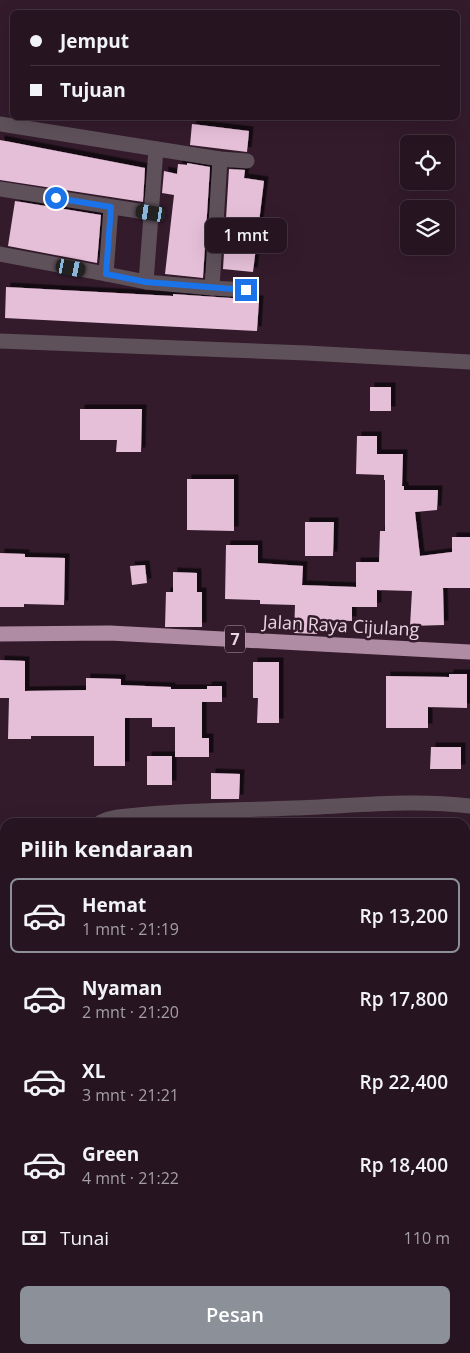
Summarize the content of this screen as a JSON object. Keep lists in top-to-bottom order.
{
  "streets": {
    "highway": ["Jalan Raya Cijulang", "7"]
  },
  "page": {
    "banner": ["Jemput", "Tujuan"],
    "bubble": "1 mnt",
    "heading": "Pilih kendaraan",
    "list": [
      {
        "name": "Hemat",
        "note": "1 mnt · 21:19",
        "value": "Rp 13,200"
      },
      {
        "name": "Nyaman",
        "note": "2 mnt · 21:20",
        "value": "Rp 17,800"
      },
      {
        "name": "XL",
        "note": "3 mnt · 21:21",
        "value": "Rp 22,400"
      },
      {
        "name": "Green",
        "note": "4 mnt · 21:22",
        "value": "Rp 18,400"
      }
    ],
    "pay": ["Tunai", "110 m"],
    "buttons": "Pesan"
  }
}
